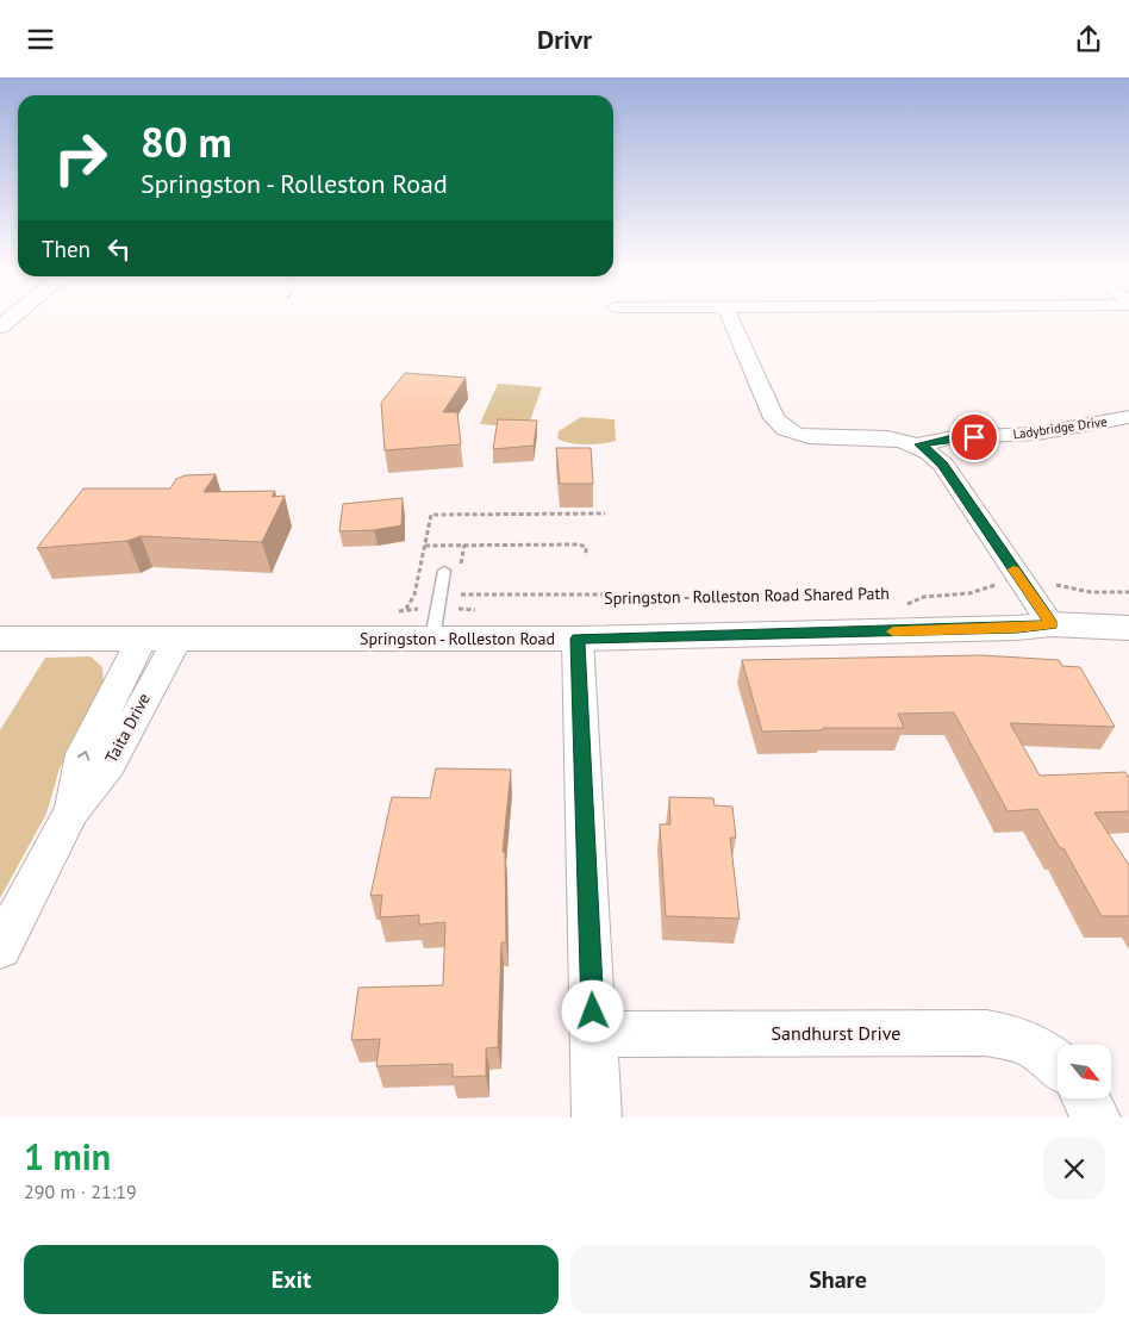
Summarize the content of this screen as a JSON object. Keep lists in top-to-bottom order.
{
  "streets": {
    "main road": ["Springston - Rolleston Road"],
    "street": ["Ladybridge Drive", "Taita Drive", "Sandhurst Drive"],
    "path": ["Springston - Rolleston Road Shared Path"]
  },
  "crossings": [
    ["Springston - Rolleston Road", "Taita Drive"]
  ],
  "north": "bottom right",
  "page": {
    "header": "Drivr",
    "turn": ["80 m", "Springston - Rolleston Road"],
    "then": "Then",
    "heading": ["1 min", "290 m · 21:19"],
    "buttons": ["Exit", "Share"]
  }
}
